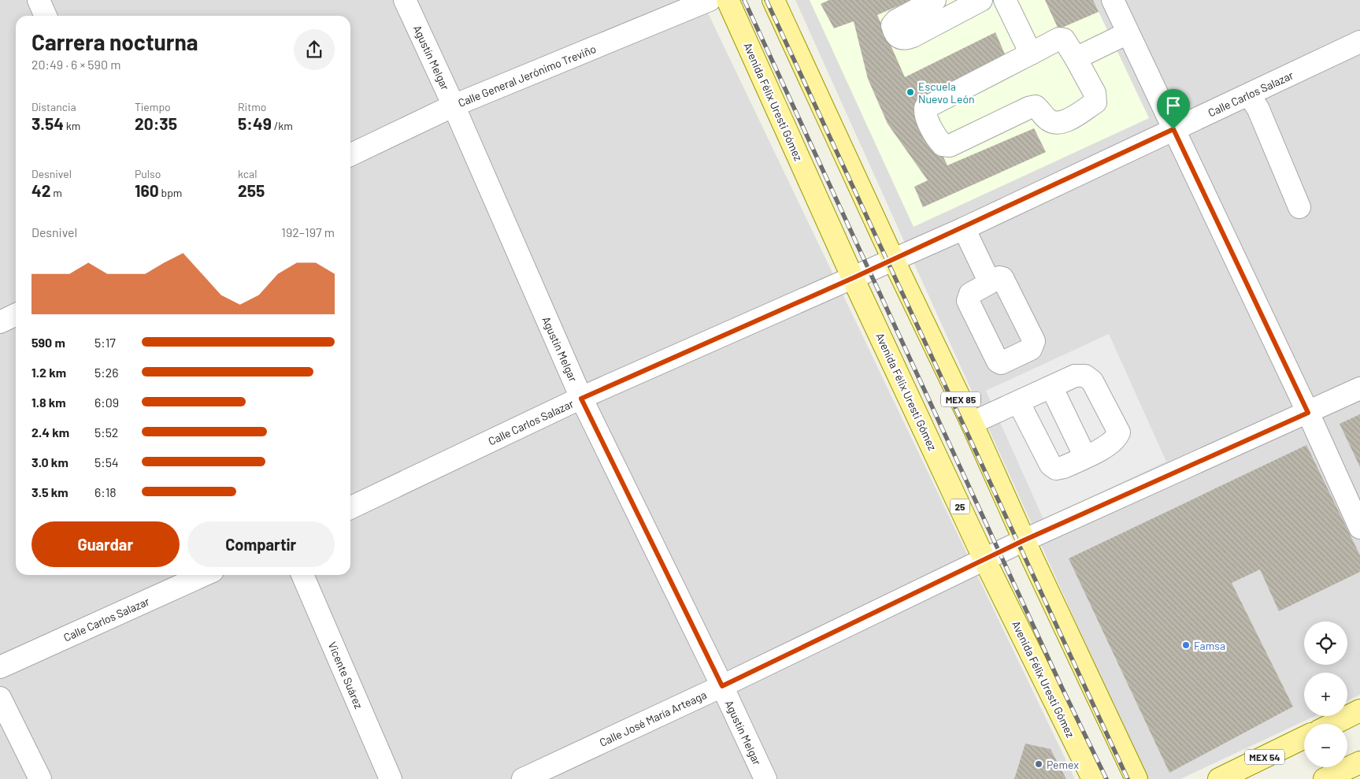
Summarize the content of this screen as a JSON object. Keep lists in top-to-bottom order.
{
  "streets": {
    "main road": [
      "Avenida Félix Uresti Gómez",
      "MEX 85",
      "25",
      "MEX 54"
    ],
    "street": [
      "Agustín Melgar",
      "Calle General Jerónimo Treviño",
      "Calle Carlos Salazar",
      "Vicente Suárez",
      "Calle José María Arteaga"
    ]
  },
  "crossings": [
    ["Agustín Melgar", "Calle General Jerónimo Treviño"],
    ["Agustín Melgar", "Calle Carlos Salazar"],
    ["Agustín Melgar", "Calle José María Arteaga"],
    ["Calle Carlos Salazar", "Avenida Félix Uresti Gómez"],
    ["Calle Carlos Salazar", "MEX 85"],
    ["Avenida Félix Uresti Gómez", "Calle José María Arteaga"],
    ["MEX 85", "Calle José María Arteaga"]
  ],
  "places": ["Escuela Nuevo León", "Famsa", "Pemex"],
  "page": {
    "heading": ["Carrera nocturna", "20:49 · 6 × 590 m"],
    "stats": [
      ["Distancia", "3.54 km"],
      ["Tiempo", "20:35"],
      ["Ritmo", "5:49 /km"],
      ["Desnivel", "42 m"],
      ["Pulso", "160 bpm"],
      ["kcal", "255"]
    ],
    "chart": ["Desnivel", "192–197 m"],
    "list": [
      {
        "name": "590 m",
        "note": "5:17"
      },
      {
        "name": "1.2 km",
        "note": "5:26"
      },
      {
        "name": "1.8 km",
        "note": "6:09"
      },
      {
        "name": "2.4 km",
        "note": "5:52"
      },
      {
        "name": "3.0 km",
        "note": "5:54"
      },
      {
        "name": "3.5 km",
        "note": "6:18"
      }
    ],
    "buttons": ["Guardar", "Compartir"],
    "map_buttons": ["+", "−"]
  }
}
